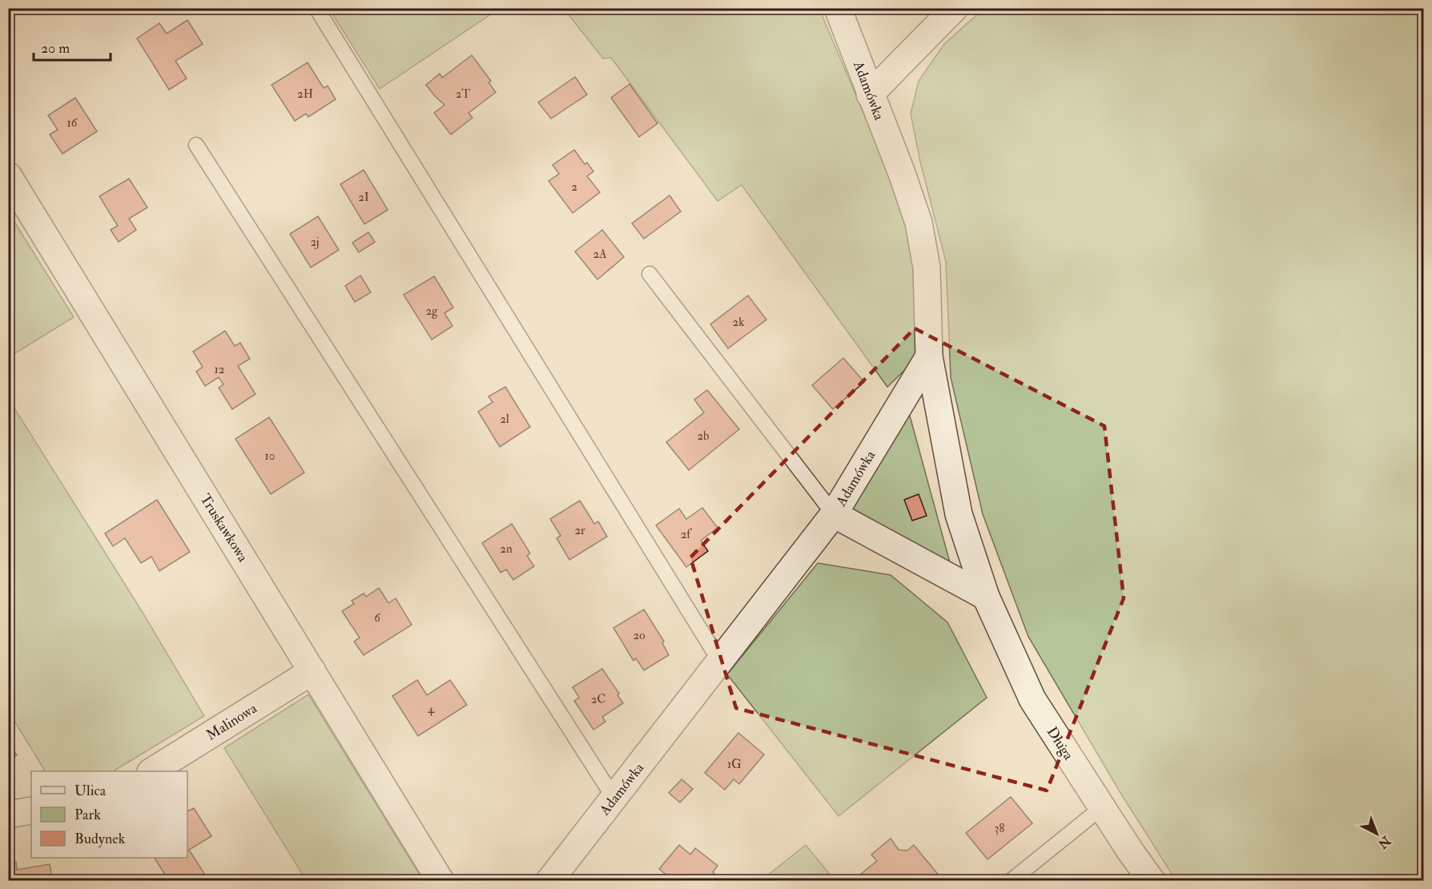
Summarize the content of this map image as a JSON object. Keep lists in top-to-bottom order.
{
  "streets": {
    "street": [
      "Adamówka",
      "Truskawkowa",
      "Malinowa",
      "Długa"
    ]
  },
  "crossings": [
    ["Adamówka", "Długa"],
    ["Truskawkowa", "Malinowa"]
  ],
  "house_numbers": [
    "2H",
    "2T",
    "16",
    "2",
    "2I",
    "2j",
    "2A",
    "2g",
    "2k",
    "12",
    "2l",
    "2b",
    "10",
    "2r",
    "2f",
    "2n",
    "6",
    "2o",
    "2C",
    "4",
    "1G",
    "38"
  ],
  "legend": ["Ulica", "Park", "Budynek"],
  "scale_bar": "20 m",
  "north": "bottom right"
}
